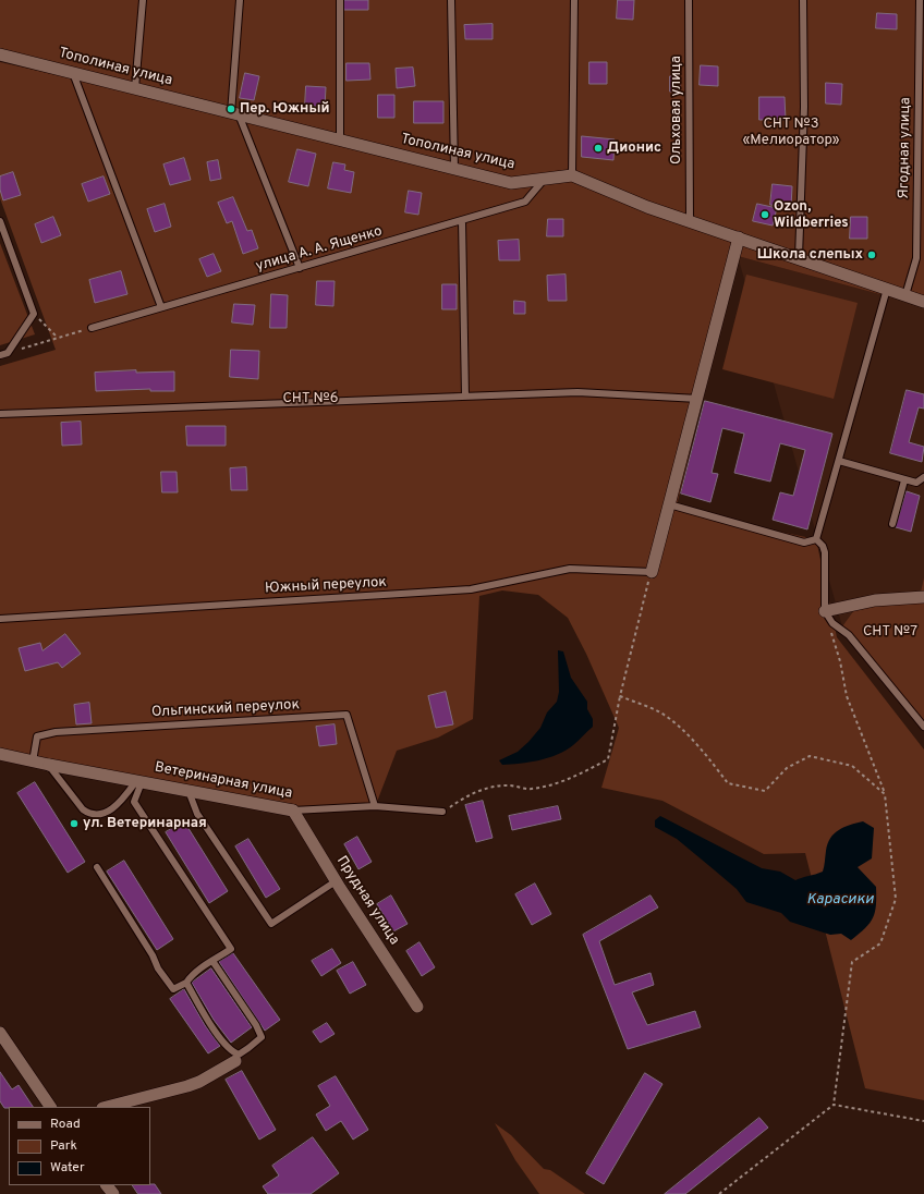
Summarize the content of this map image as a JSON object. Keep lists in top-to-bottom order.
{
  "streets": {
    "street": ["Тополиная улица", "Ветеринарная улица", "Прудная улица"],
    "lane": [
      "Ольховая улица",
      "Ягодная улица",
      "улица А. А. Ященко",
      "Южный переулок",
      "Ольгинский переулок"
    ]
  },
  "crossings": [
    ["Тополиная улица", "улица А. А. Ященко"],
    ["Ольгинский переулок", "Ветеринарная улица"],
    ["Ветеринарная улица", "Прудная улица"]
  ],
  "water": ["Карасики"],
  "parks": ["СНТ №3 «Мелиоратор»", "СНТ №6", "СНТ №7"],
  "places": [
    "Пер. Южный",
    "Дионис",
    "Ozon, Wildberries",
    "Школа слепых",
    "ул. Ветеринарная"
  ],
  "legend": ["Road", "Park", "Water"]
}
